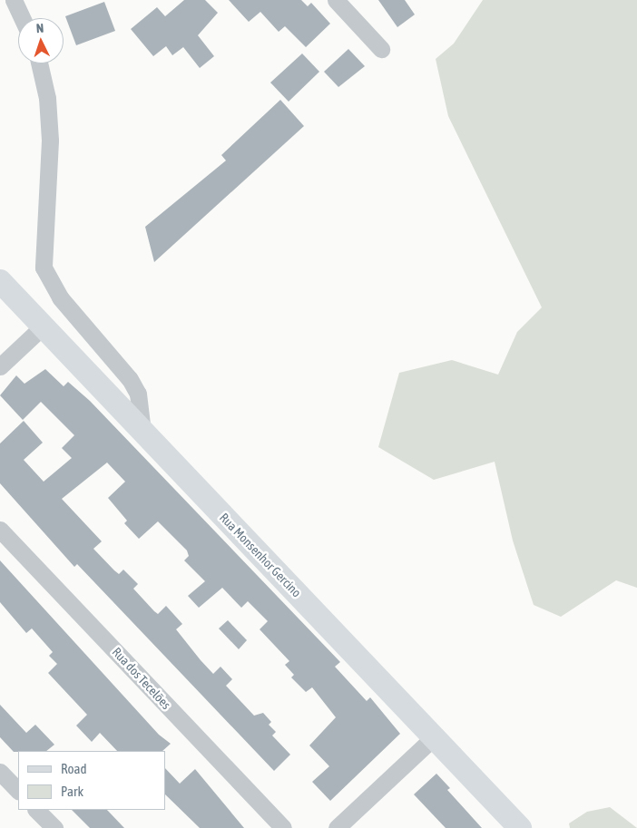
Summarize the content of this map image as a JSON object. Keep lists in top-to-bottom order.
{
  "streets": {
    "main road": ["Rua Monsenhor Gercino"],
    "street": ["Rua dos Tecelões"]
  },
  "legend": ["Road", "Park"],
  "north": "top"
}
